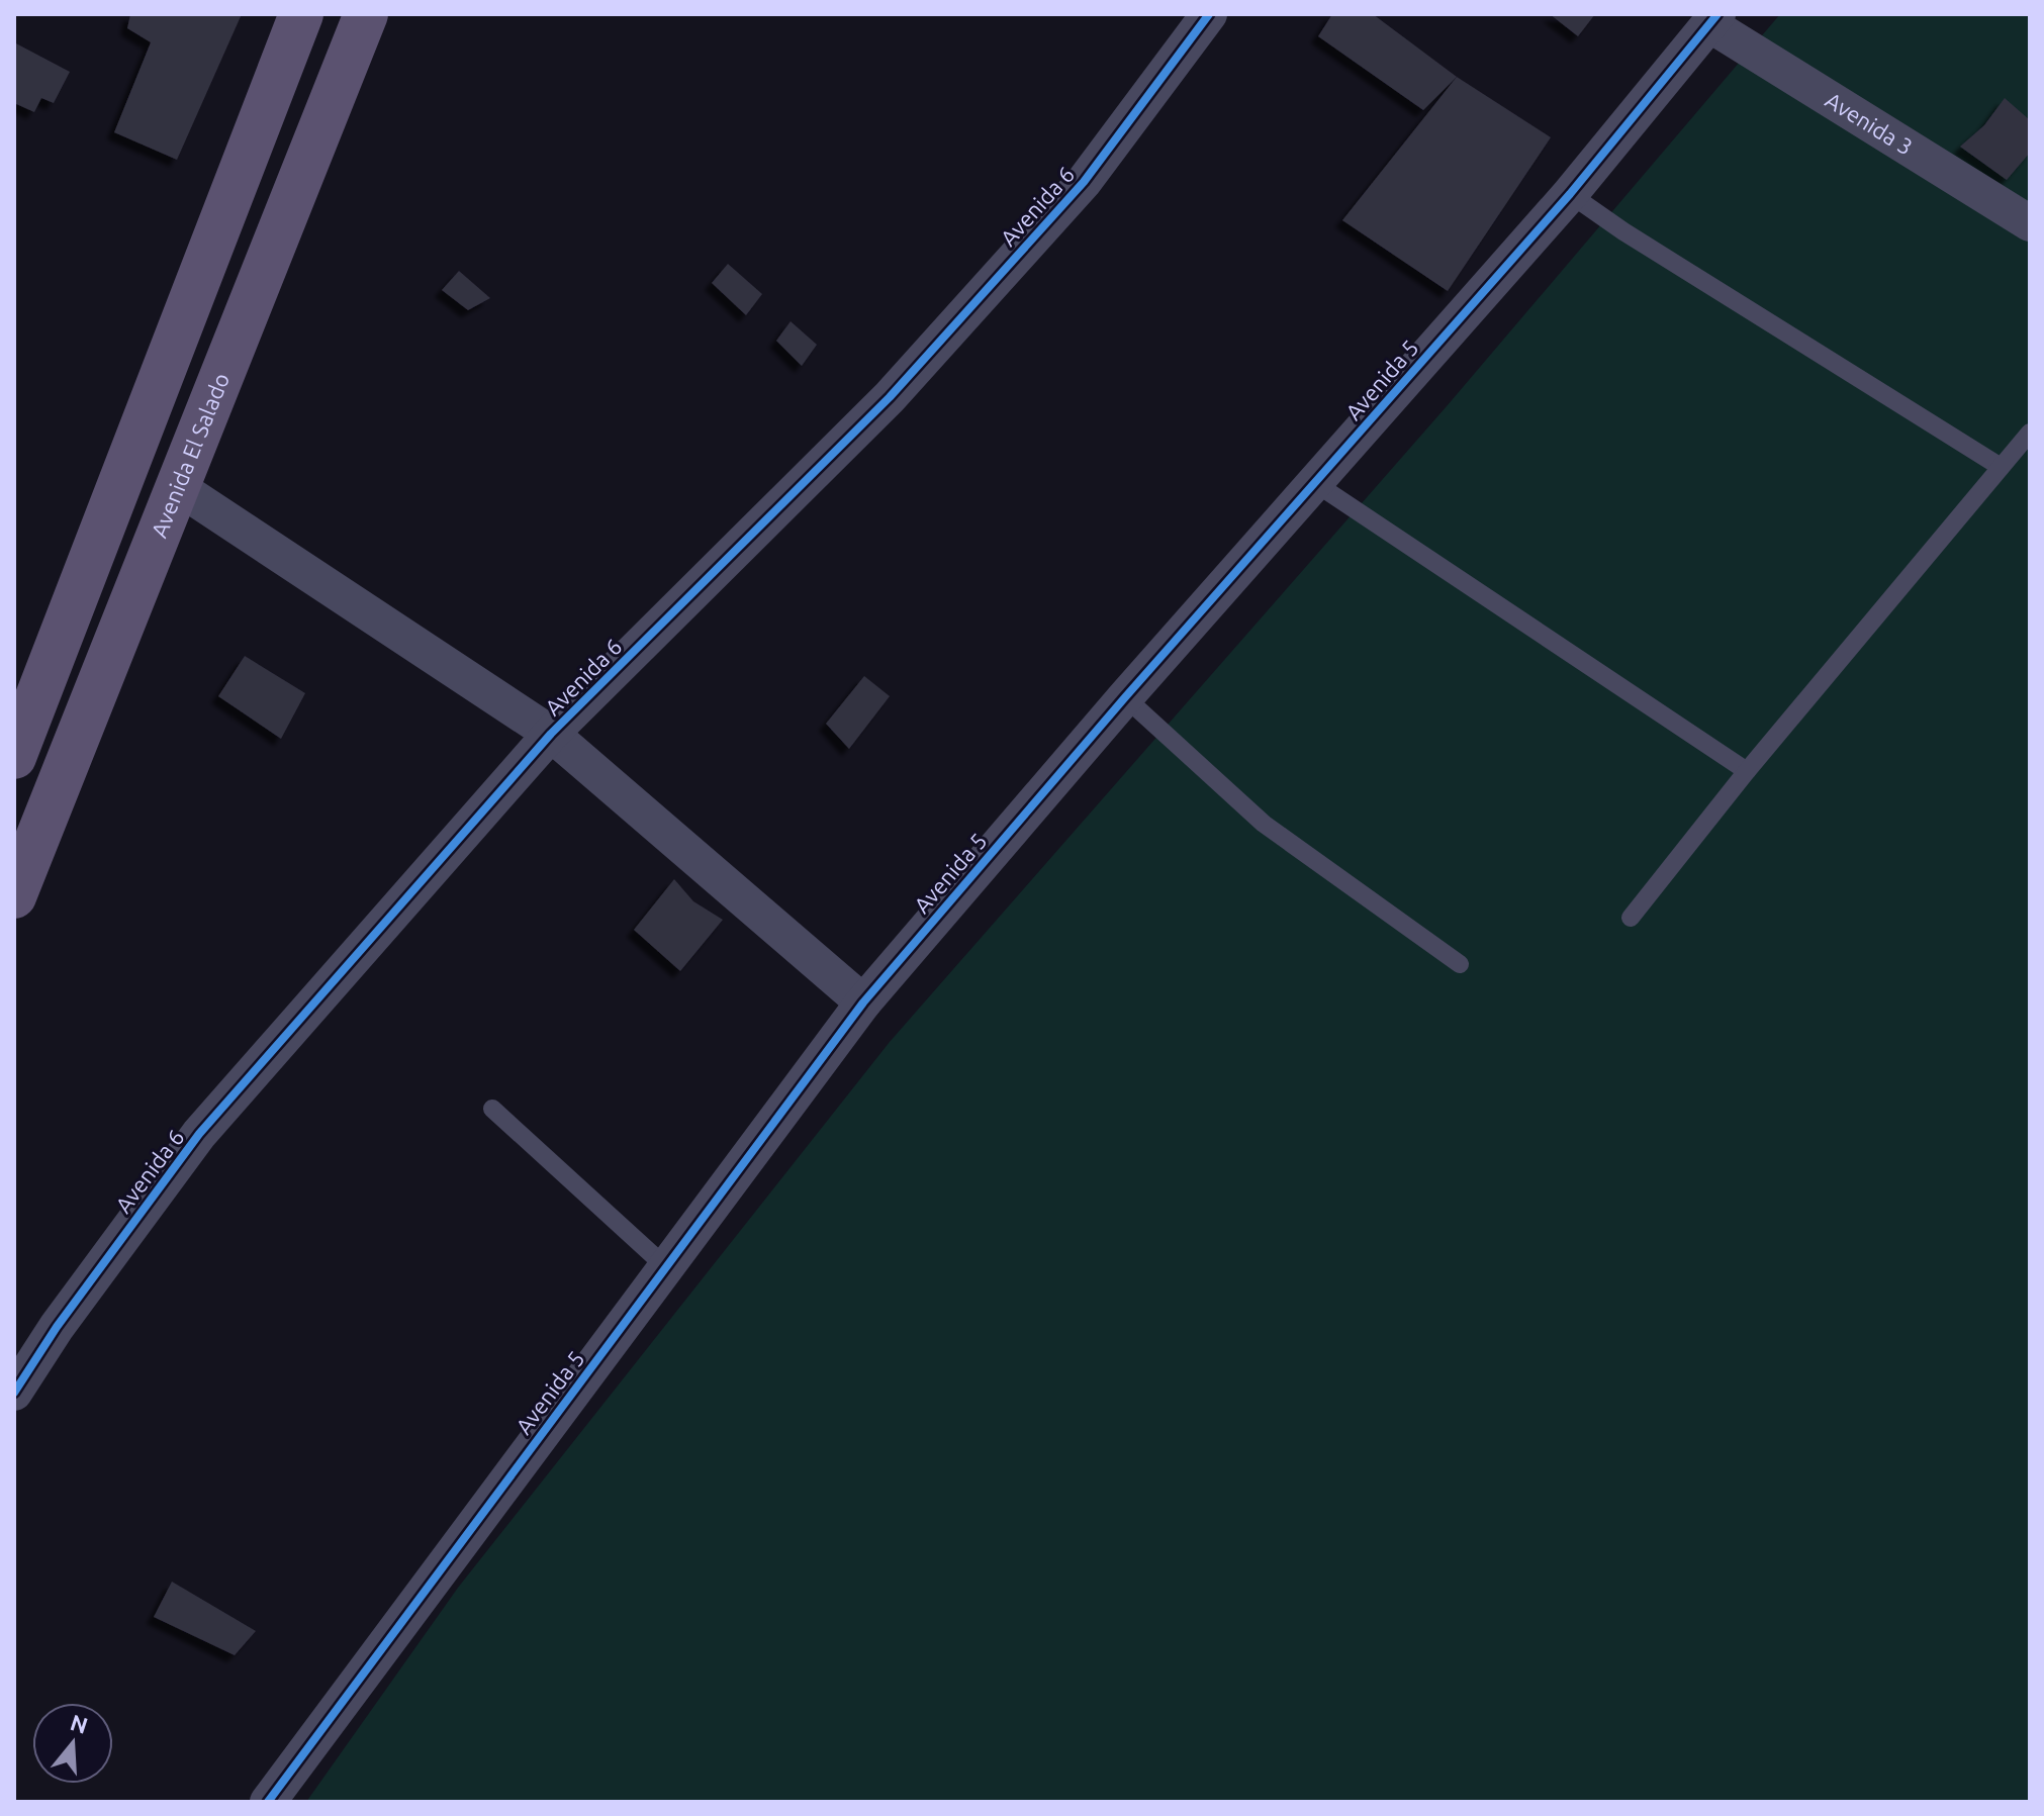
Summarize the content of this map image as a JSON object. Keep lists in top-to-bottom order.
{
  "streets": {
    "main road": ["Avenida El Salado"],
    "street": ["Avenida 3", "Avenida 6", "Avenida 5"]
  },
  "crossings": [
    ["Avenida 3", "Avenida 5"]
  ],
  "north": "top"
}
